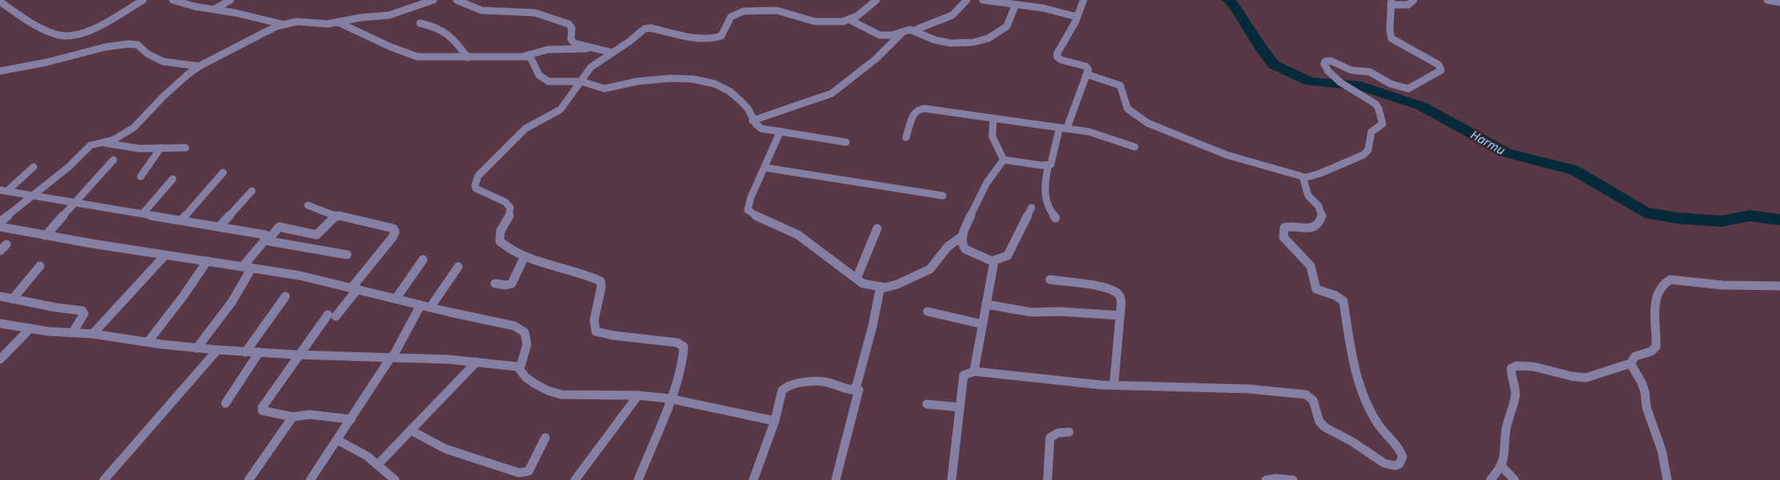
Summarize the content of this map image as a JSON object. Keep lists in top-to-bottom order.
{
  "water": ["Harmu"]
}
